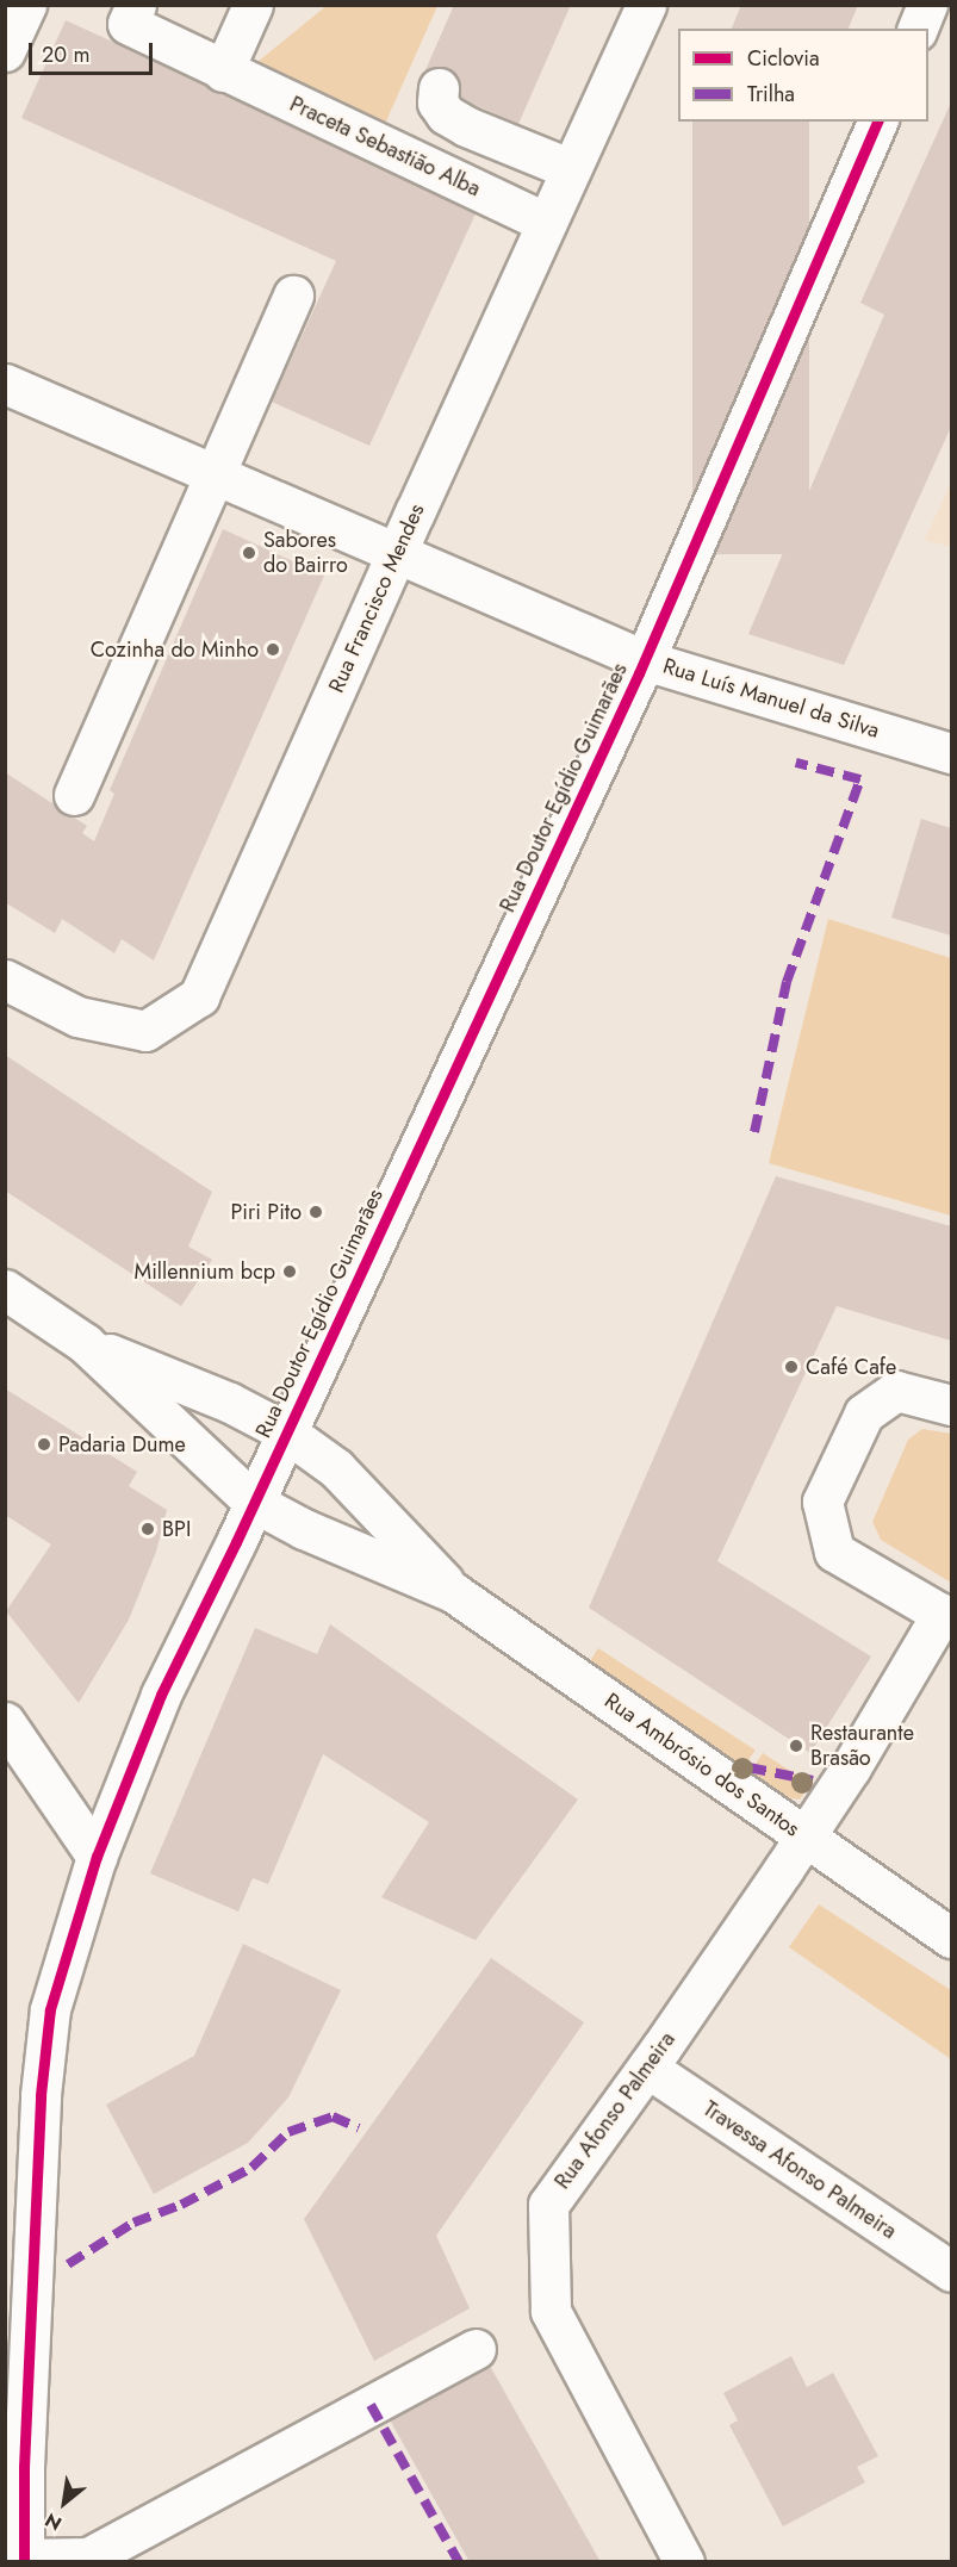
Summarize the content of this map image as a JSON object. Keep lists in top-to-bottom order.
{
  "streets": {
    "street": [
      "Praceta Sebastião Alba",
      "Rua Francisco Mendes",
      "Rua Luís Manuel da Silva",
      "Rua Doutor Egídio Guimarães",
      "Rua Ambrósio dos Santos",
      "Rua Afonso Palmeira",
      "Travessa Afonso Palmeira"
    ]
  },
  "crossings": [
    ["Praceta Sebastião Alba", "Rua Francisco Mendes"],
    ["Rua Francisco Mendes", "Rua Luís Manuel da Silva"],
    ["Rua Luís Manuel da Silva", "Rua Doutor Egídio Guimarães"],
    ["Rua Ambrósio dos Santos", "Rua Afonso Palmeira"],
    ["Rua Afonso Palmeira", "Travessa Afonso Palmeira"]
  ],
  "places": [
    "Sabores do Bairro",
    "Cozinha do Minho",
    "Piri Pito",
    "Millennium bcp",
    "Café Cafe",
    "Padaria Dume",
    "BPI",
    "Restaurante Brasão"
  ],
  "legend": ["Ciclovia", "Trilha"],
  "scale_bar": "20 m",
  "north": "bottom left"
}
